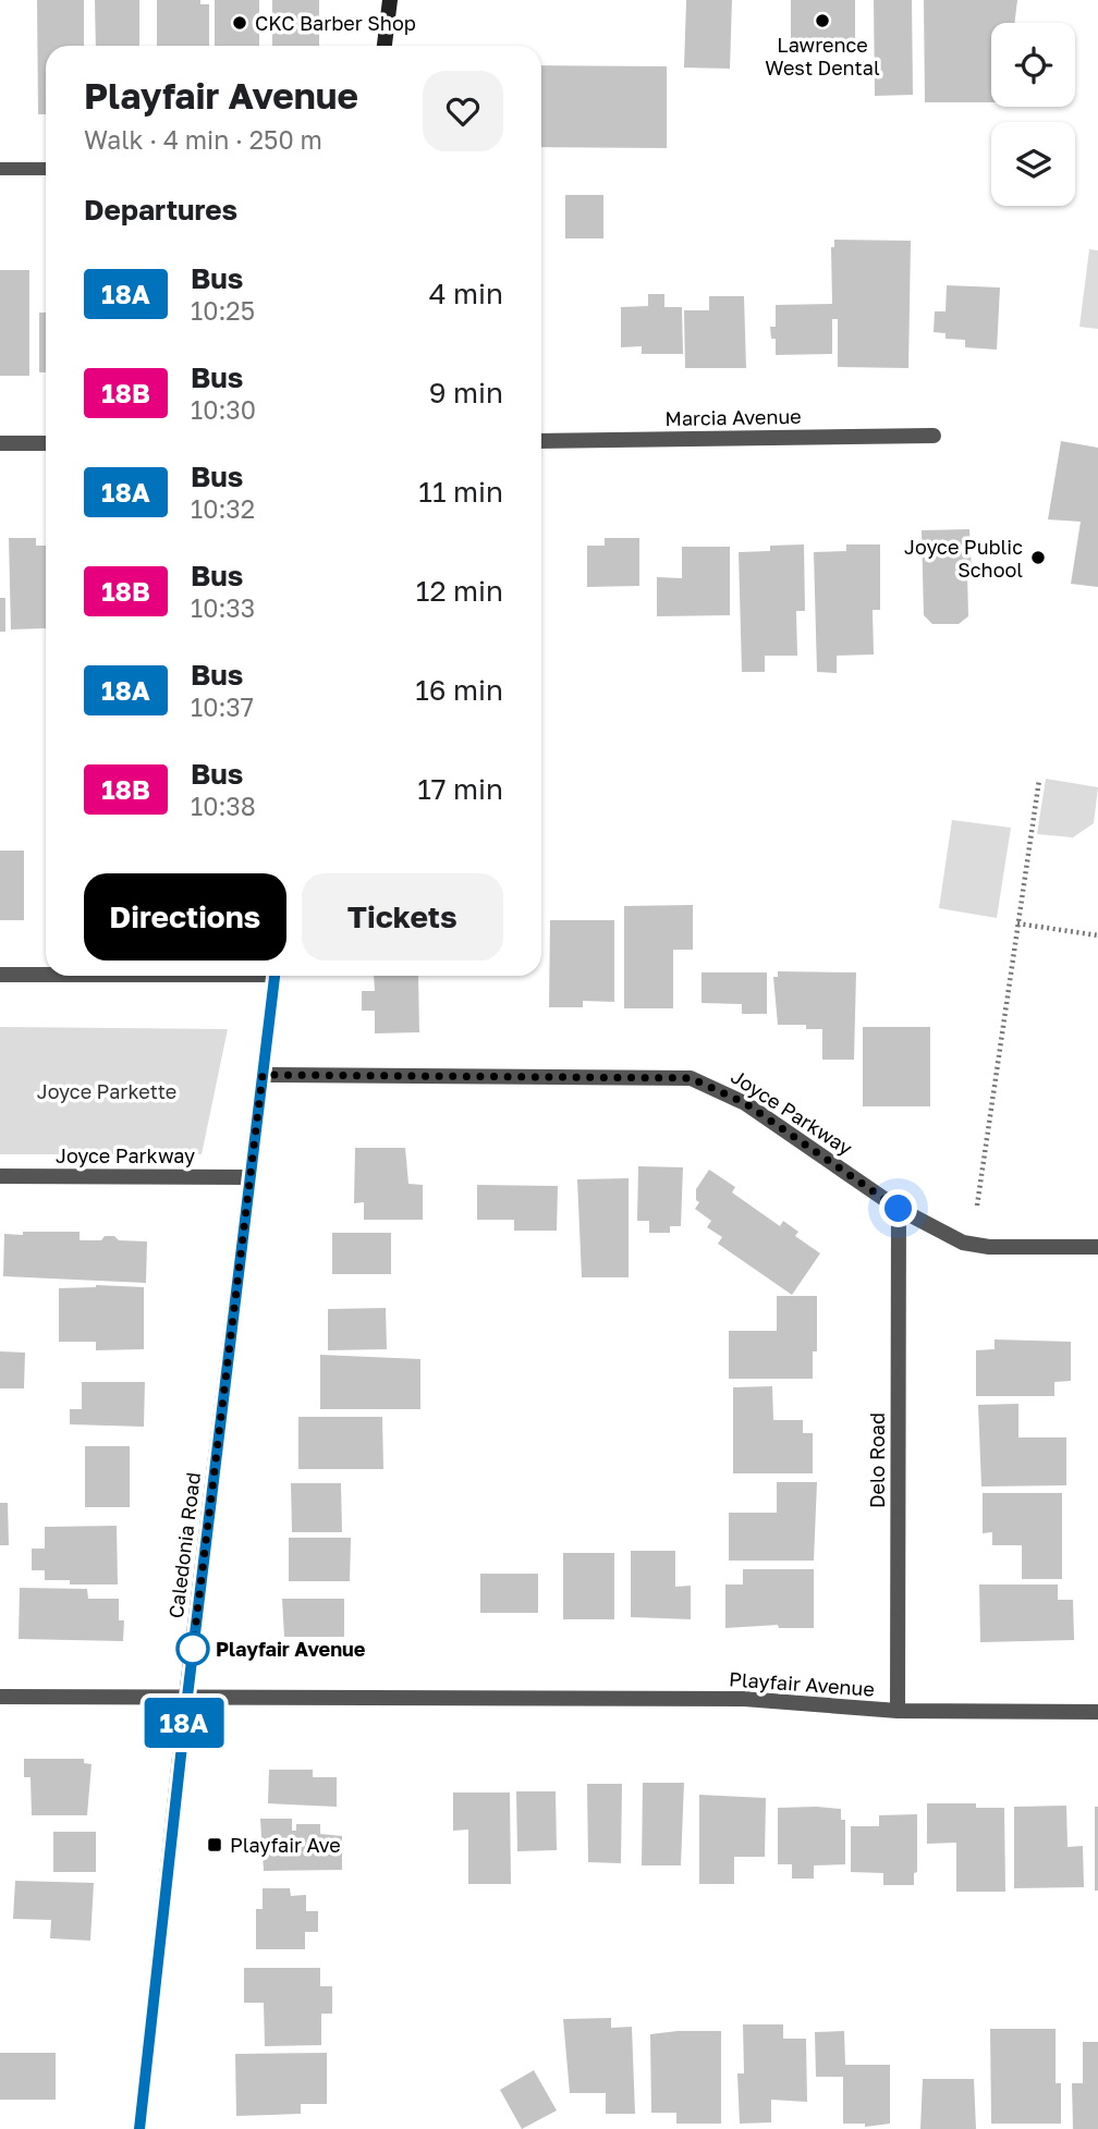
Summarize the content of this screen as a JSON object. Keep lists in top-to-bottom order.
{
  "streets": {
    "street": [
      "Marcia Avenue",
      "Joyce Parkway",
      "Delo Road",
      "Caledonia Road",
      "Playfair Avenue"
    ]
  },
  "crossings": [
    ["Joyce Parkway", "Delo Road"],
    ["Joyce Parkway", "Caledonia Road"],
    ["Delo Road", "Playfair Avenue"],
    ["Caledonia Road", "Playfair Avenue"]
  ],
  "parks": ["Joyce Parkette"],
  "places": {
    "other": [
      "Lawrence West Dental",
      "CKC Barber Shop",
      "Joyce Public School",
      "Playfair Avenue"
    ],
    "transit": ["Playfair Ave"]
  },
  "lines": ["bus line 18A"],
  "page": {
    "on_map": "18A",
    "heading": [
      ["Playfair Avenue", "Walk · 4 min · 250 m"],
      "Departures"
    ],
    "list": [
      {
        "mark": "18A",
        "name": "Bus",
        "note": "10:25",
        "value": "4 min"
      },
      {
        "mark": "18B",
        "name": "Bus",
        "note": "10:30",
        "value": "9 min"
      },
      {
        "mark": "18A",
        "name": "Bus",
        "note": "10:32",
        "value": "11 min"
      },
      {
        "mark": "18B",
        "name": "Bus",
        "note": "10:33",
        "value": "12 min"
      },
      {
        "mark": "18A",
        "name": "Bus",
        "note": "10:37",
        "value": "16 min"
      },
      {
        "mark": "18B",
        "name": "Bus",
        "note": "10:38",
        "value": "17 min"
      }
    ],
    "buttons": ["Directions", "Tickets"]
  }
}
